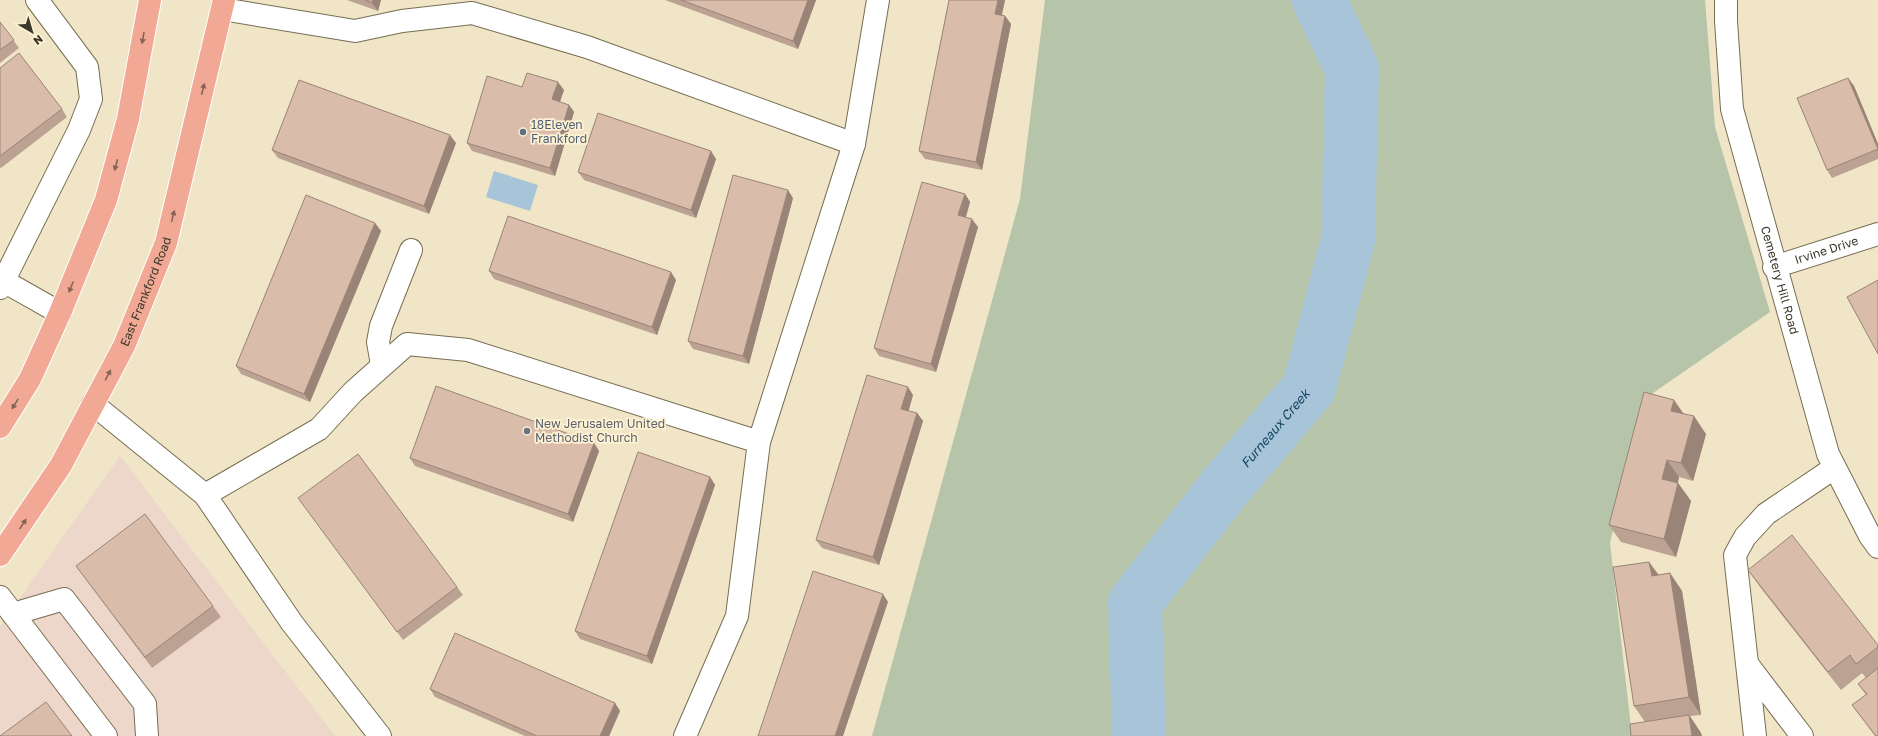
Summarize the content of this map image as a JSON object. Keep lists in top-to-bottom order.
{
  "streets": {
    "main road": ["East Frankford Road"],
    "street": ["Irvine Drive", "Cemetery Hill Road"]
  },
  "crossings": [
    ["Irvine Drive", "Cemetery Hill Road"]
  ],
  "water": ["Furneaux Creek"],
  "places": ["18Eleven Frankford", "New Jerusalem United Methodist Church"],
  "north": "bottom right"
}
